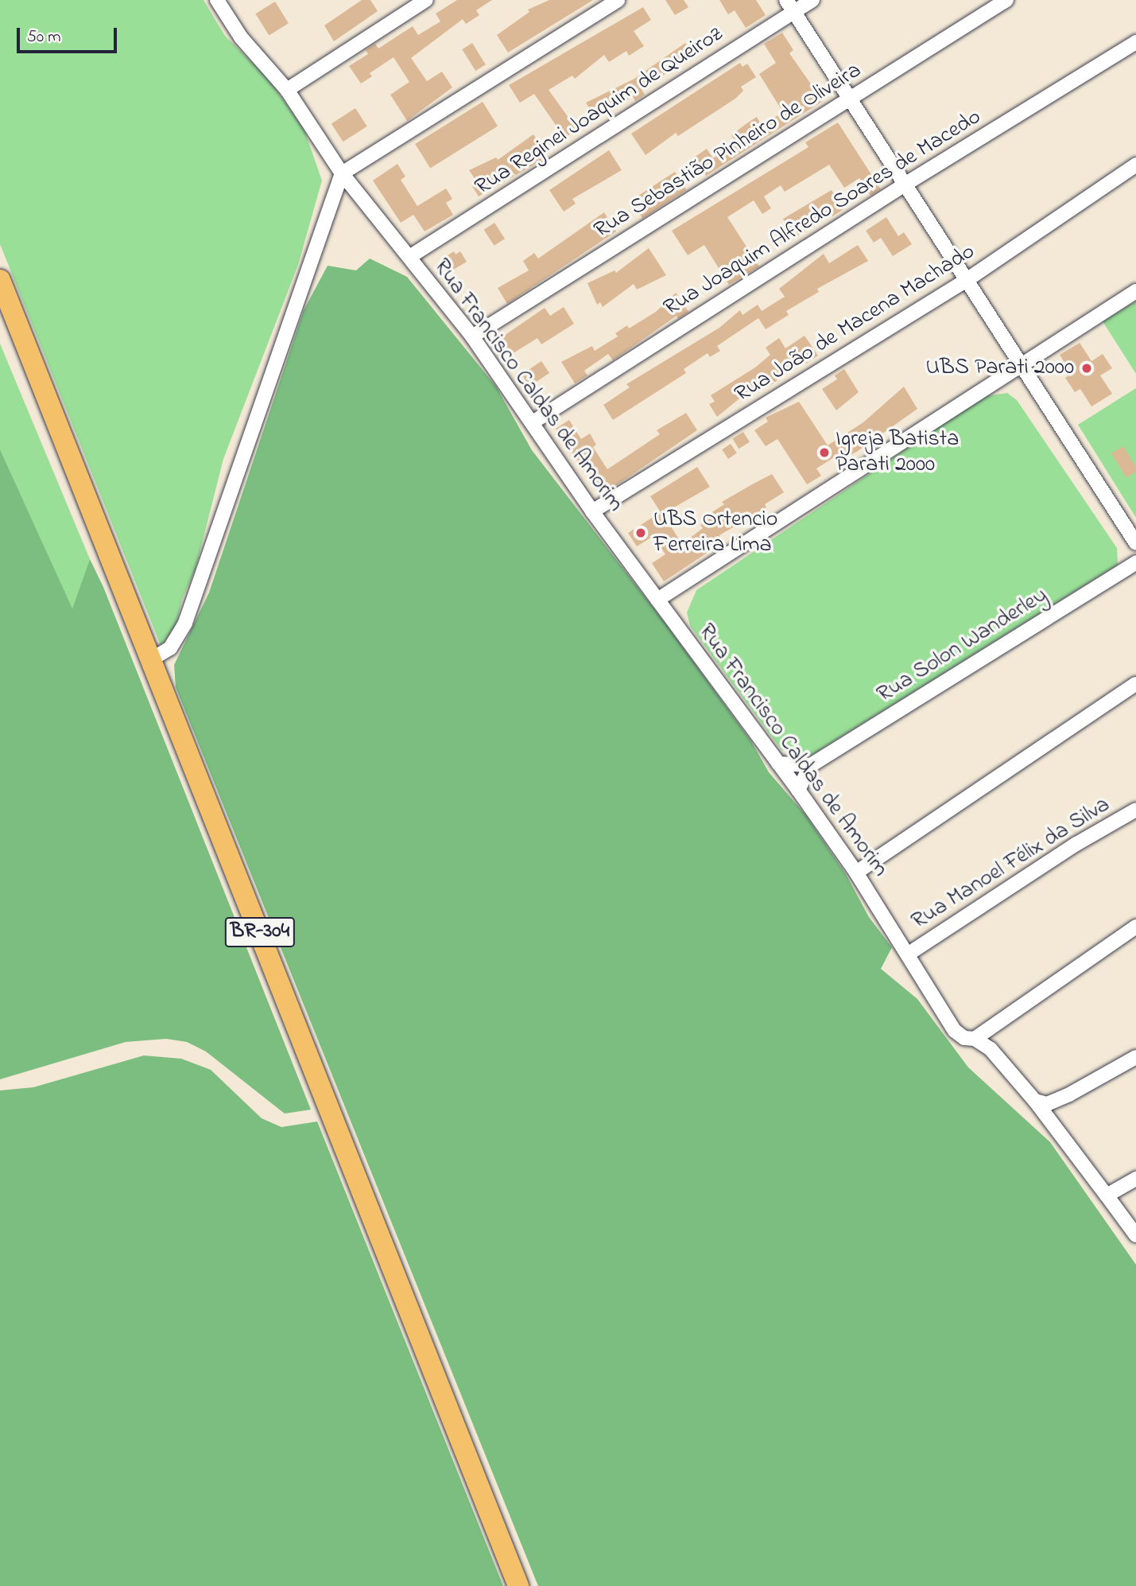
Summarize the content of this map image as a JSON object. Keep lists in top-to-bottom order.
{
  "streets": {
    "highway": ["BR-304"],
    "street": [
      "Rua Reginei Joaquim de Queiroz",
      "Rua Sebastião Pinheiro de Oliveira",
      "Rua Joaquim Alfredo Soares de Macedo",
      "Rua João de Macena Machado",
      "Rua Francisco Caldas de Amorim",
      "Rua Solon Wanderley",
      "Rua Manoel Félix da Silva"
    ]
  },
  "crossings": [
    ["Rua Reginei Joaquim de Queiroz", "Rua Francisco Caldas de Amorim"],
    ["Rua Sebastião Pinheiro de Oliveira", "Rua Francisco Caldas de Amorim"],
    ["Rua Joaquim Alfredo Soares de Macedo", "Rua Francisco Caldas de Amorim"],
    ["Rua João de Macena Machado", "Rua Francisco Caldas de Amorim"],
    ["Rua Francisco Caldas de Amorim", "Rua Manoel Félix da Silva"]
  ],
  "places": ["UBS Parati 2000", "Igreja Batista Parati 2000", "UBS Ortencio Ferreira Lima"],
  "scale_bar": "50 m"
}
